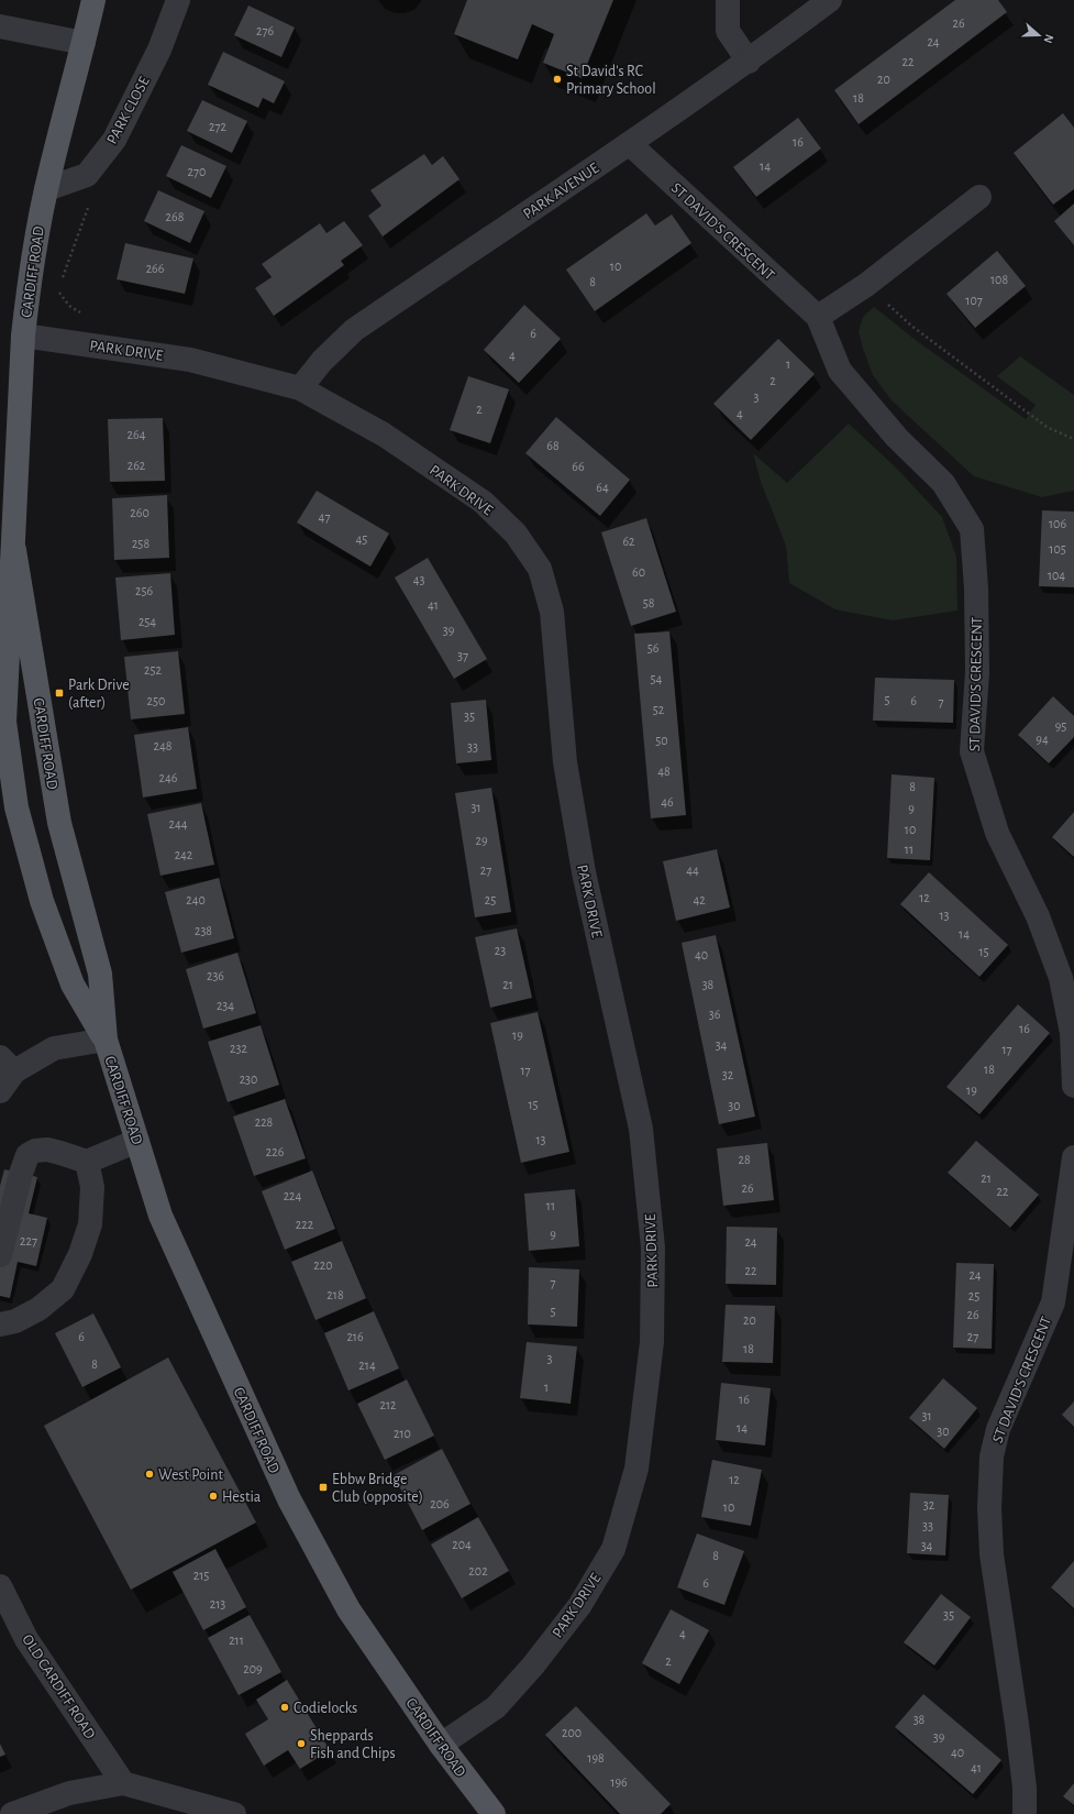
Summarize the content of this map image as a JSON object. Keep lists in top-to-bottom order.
{
  "streets": {
    "main road": ["CARDIFF ROAD"],
    "street": [
      "PARK CLOSE",
      "PARK AVENUE",
      "ST DAVID'S CRESCENT",
      "PARK DRIVE",
      "OLD CARDIFF ROAD"
    ]
  },
  "crossings": [
    ["PARK CLOSE", "CARDIFF ROAD"],
    ["PARK AVENUE", "ST DAVID'S CRESCENT"],
    ["PARK AVENUE", "PARK DRIVE"],
    ["CARDIFF ROAD", "PARK DRIVE"]
  ],
  "places": {
    "other": [
      "St David's RC Primary School",
      "West Point",
      "Hestia",
      "Codielocks",
      "Sheppards Fish and Chips"
    ],
    "transit": ["Park Drive (after)", "Ebbw Bridge Club (opposite)"]
  },
  "house_numbers": [
    "26",
    "276",
    "24",
    "22",
    "20",
    "18",
    "272",
    "16",
    "14",
    "270",
    "268",
    "10",
    "266",
    "108",
    "8",
    "107",
    "6",
    "4",
    "1",
    "2",
    "3",
    "2",
    "4",
    "264",
    "68",
    "262",
    "66",
    "64",
    "260",
    "47",
    "106",
    "45",
    "62",
    "258",
    "105",
    "60",
    "104",
    "43",
    "256",
    "58",
    "41",
    "254",
    "39",
    "56",
    "37",
    "252",
    "54",
    "5",
    "250",
    "6",
    "7",
    "52",
    "35",
    "95",
    "94",
    "50",
    "248",
    "33",
    "48",
    "246",
    "8",
    "46",
    "31",
    "9",
    "244",
    "10",
    "29",
    "11",
    "242",
    "27",
    "44",
    "12",
    "240",
    "25",
    "42",
    "13",
    "238",
    "14",
    "23",
    "15",
    "40",
    "236",
    "21",
    "38",
    "234",
    "36",
    "16",
    "19",
    "34",
    "232",
    "17",
    "18",
    "17",
    "32",
    "230",
    "19",
    "15",
    "30",
    "228",
    "13",
    "226",
    "28",
    "21",
    "26",
    "22",
    "224",
    "11",
    "222",
    "9",
    "227",
    "24",
    "220",
    "22",
    "24",
    "7",
    "218",
    "25",
    "5",
    "26",
    "20",
    "6",
    "216",
    "27",
    "18",
    "3",
    "8",
    "214",
    "1",
    "16",
    "212",
    "31",
    "14",
    "30",
    "210",
    "12",
    "206",
    "32",
    "10",
    "33",
    "204",
    "34",
    "8",
    "202",
    "215",
    "6",
    "213",
    "35",
    "4",
    "211",
    "2",
    "209",
    "38",
    "200",
    "39",
    "40",
    "198",
    "41",
    "196"
  ],
  "north": "right"
}
